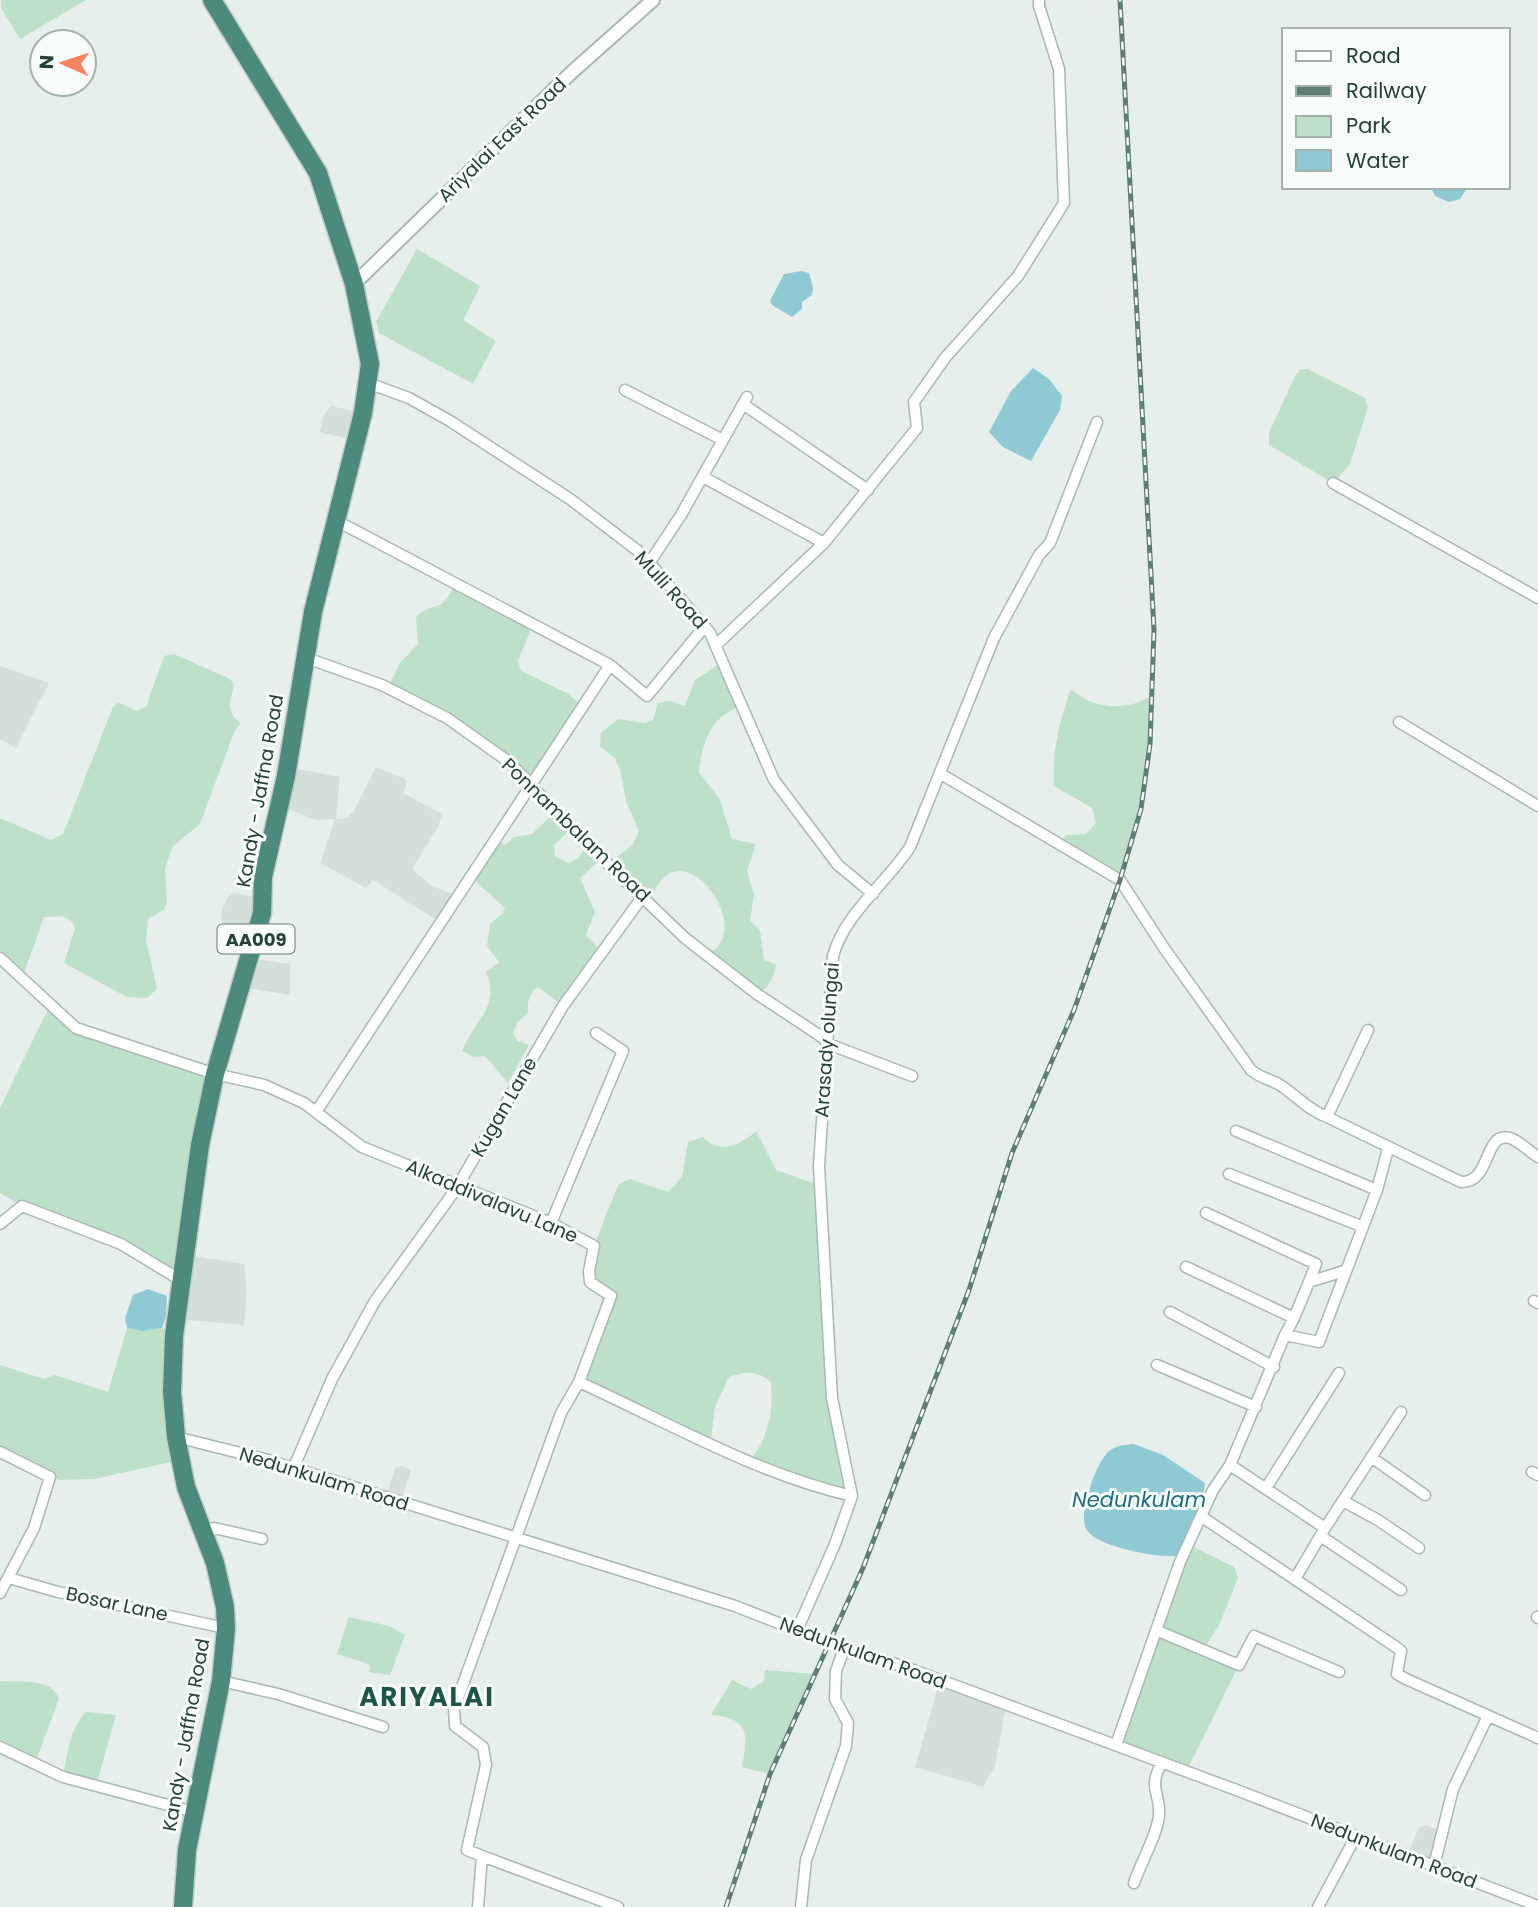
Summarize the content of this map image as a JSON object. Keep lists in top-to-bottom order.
{
  "streets": {
    "highway": ["Kandy - Jaffna Road", "AA009"],
    "street": [
      "Ariyalai East Road",
      "Mulli Road",
      "Ponnambalam Road",
      "Arasady olungai",
      "Kugan Lane",
      "Alkaddivalavu Lane",
      "Nedunkulam Road",
      "Bosar Lane"
    ]
  },
  "crossings": [
    ["Ariyalai East Road", "Kandy - Jaffna Road"],
    ["Mulli Road", "Kandy - Jaffna Road"],
    ["Mulli Road", "Arasady olungai"],
    ["Kandy - Jaffna Road", "Ponnambalam Road"],
    ["Kandy - Jaffna Road", "Alkaddivalavu Lane"],
    ["Kandy - Jaffna Road", "Nedunkulam Road"],
    ["Kandy - Jaffna Road", "Bosar Lane"],
    ["Ponnambalam Road", "Arasady olungai"],
    ["Ponnambalam Road", "Kugan Lane"],
    ["Kugan Lane", "Alkaddivalavu Lane"],
    ["Kugan Lane", "Nedunkulam Road"],
    ["Alkaddivalavu Lane", "Nedunkulam Road"]
  ],
  "districts": ["ARIYALAI"],
  "water": ["Nedunkulam"],
  "legend": [
    "Road",
    "Railway",
    "Park",
    "Water"
  ],
  "north": "left"
}
